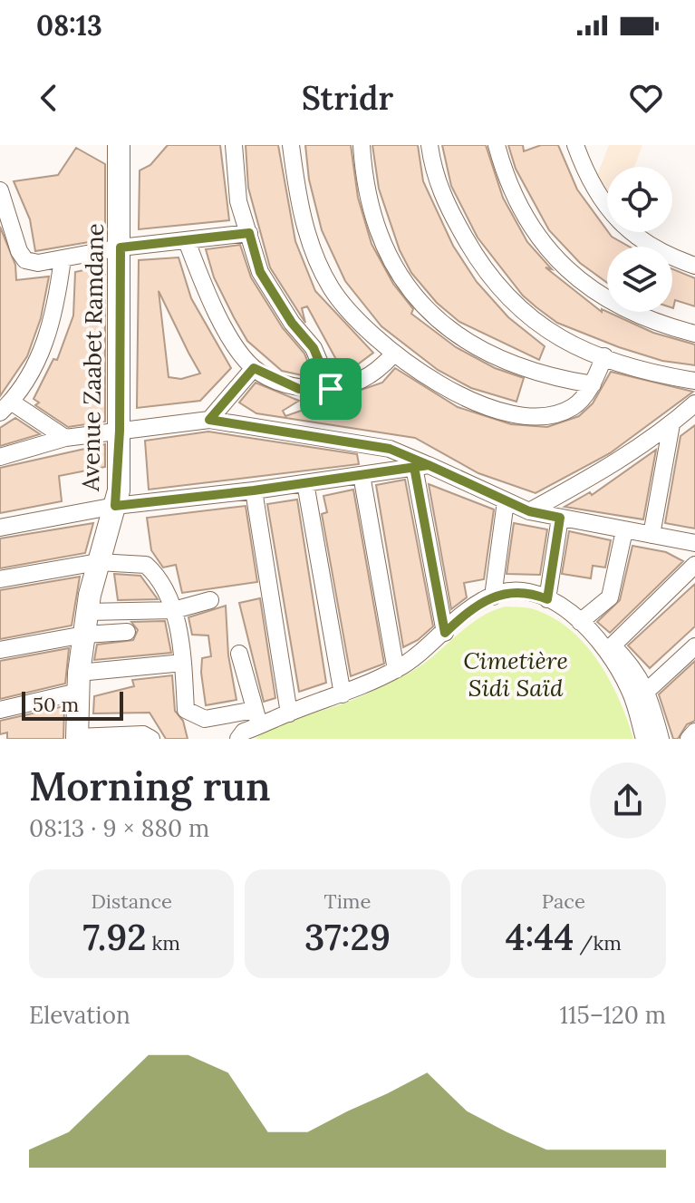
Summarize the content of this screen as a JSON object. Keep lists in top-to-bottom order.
{
  "streets": {
    "main road": ["Avenue Zaabet Ramdane"]
  },
  "parks": ["Cimetière Sidi Saïd"],
  "scale_bar": "50 m",
  "page": {
    "status": "08:13",
    "header": "Stridr",
    "scale": "50 m",
    "heading": ["Morning run", "08:13 · 9 × 880 m"],
    "stats": [
      ["Distance", "7.92 km"],
      ["Time", "37:29"],
      ["Pace", "4:44 /km"]
    ],
    "chart": ["Elevation", "115–120 m"]
  }
}
